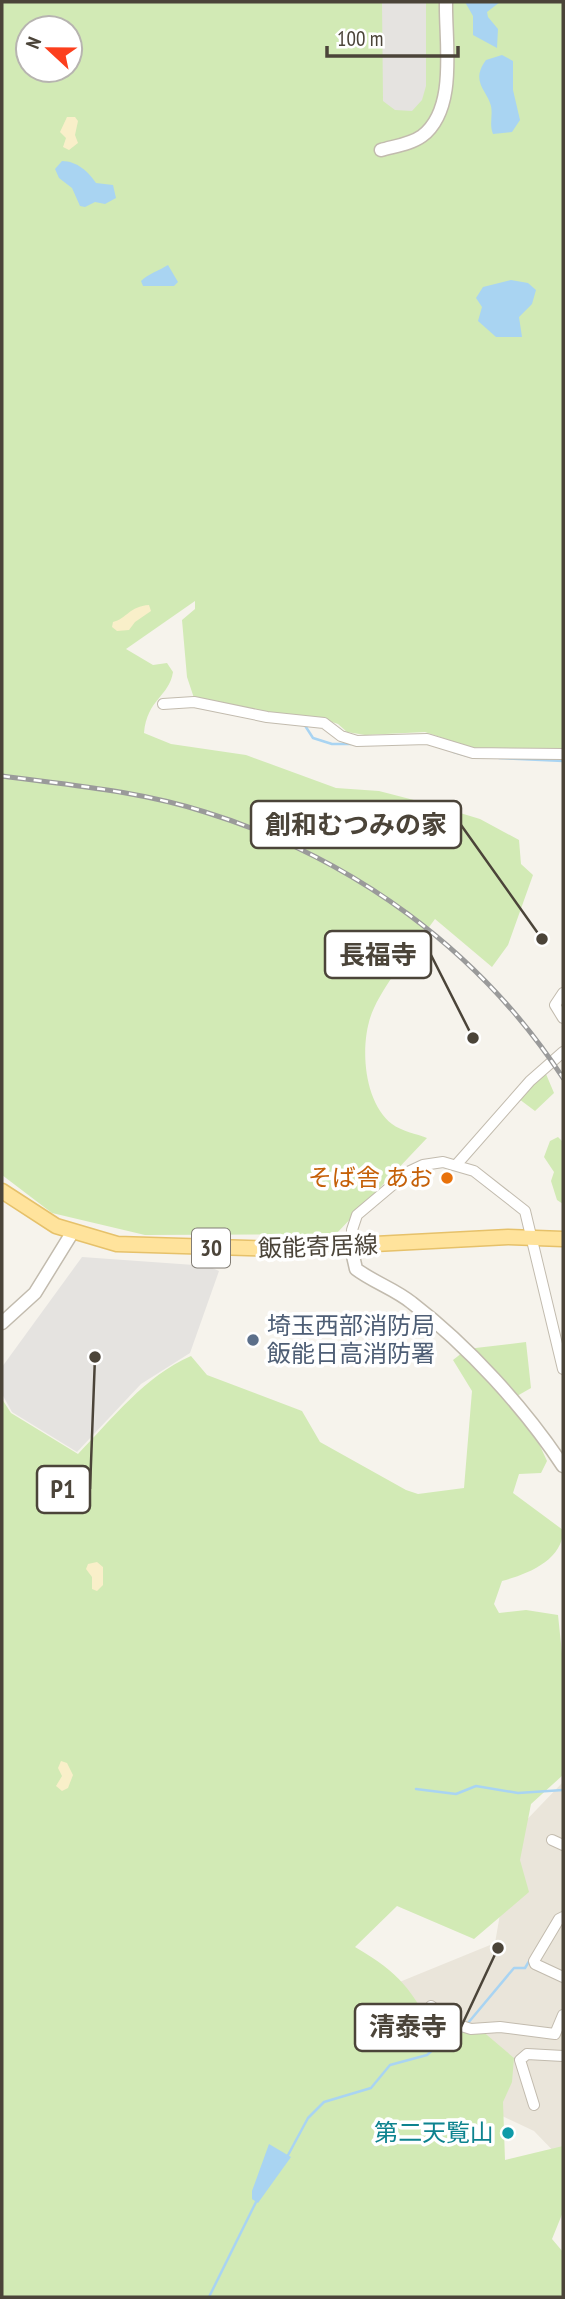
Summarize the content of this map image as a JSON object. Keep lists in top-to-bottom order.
{
  "streets": {
    "main road": ["飯能寄居線", "30"]
  },
  "places": [
    "創和むつみの家",
    "長福寺",
    "そば舎 あお",
    "埼玉西部消防局 飯能日高消防署",
    "P1",
    "清泰寺",
    "第二天覧山"
  ],
  "scale_bar": "100 m",
  "north": "left"
}
